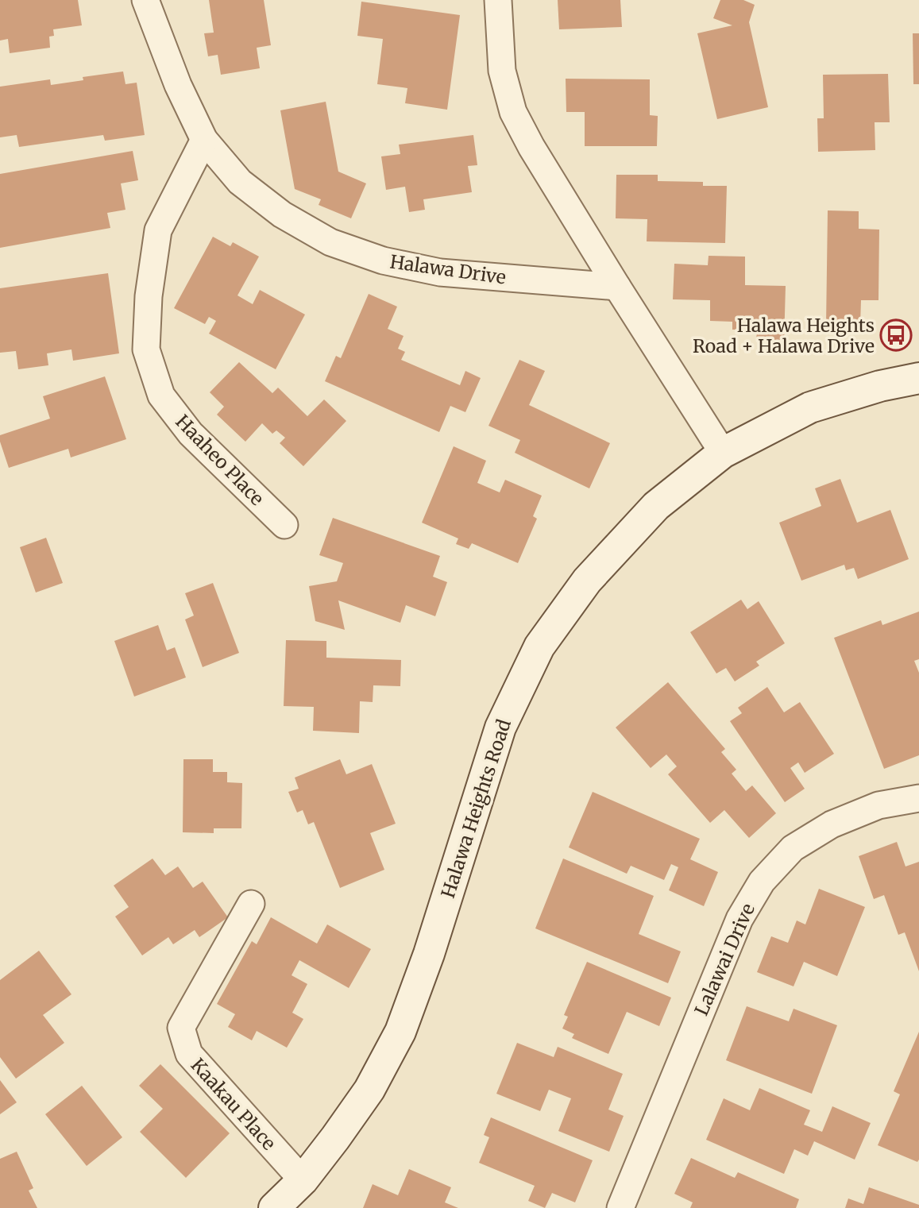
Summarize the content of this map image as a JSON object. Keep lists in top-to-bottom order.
{
  "streets": {
    "street": [
      "Halawa Drive",
      "Haaheo Place",
      "Halawa Heights Road",
      "Lalawai Drive",
      "Kaakau Place"
    ]
  },
  "crossings": [
    ["Halawa Drive", "Haaheo Place"],
    ["Halawa Heights Road", "Kaakau Place"]
  ],
  "places": {
    "bus stop": ["Halawa Heights Road + Halawa Drive"]
  }
}
